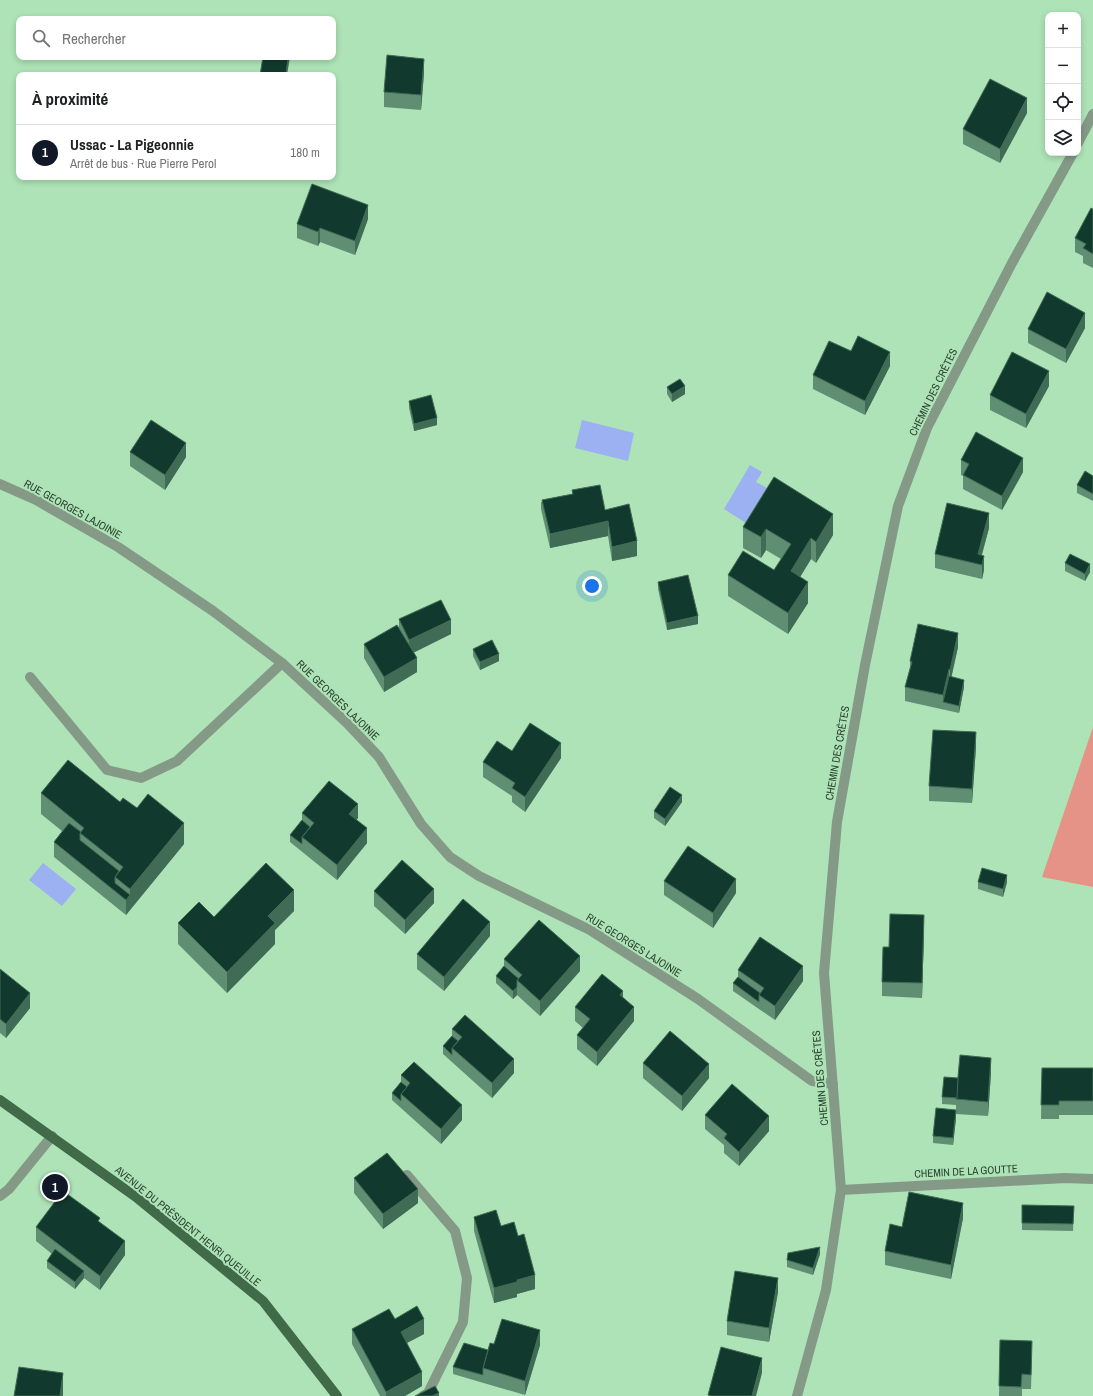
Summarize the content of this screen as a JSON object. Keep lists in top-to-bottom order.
{
  "streets": {
    "main road": ["AVENUE DU PRÉSIDENT HENRI QUEUILLE"],
    "street": ["CHEMIN DES CRÊTES", "RUE GEORGES LAJOINIE", "CHEMIN DE LA GOUTTE"]
  },
  "crossings": [
    ["CHEMIN DES CRÊTES", "RUE GEORGES LAJOINIE"],
    ["CHEMIN DES CRÊTES", "CHEMIN DE LA GOUTTE"]
  ],
  "page": {
    "map_buttons": ["+", "−"],
    "search": "Rechercher",
    "heading": "À proximité",
    "list": [
      {
        "mark": "1",
        "name": "Ussac - La Pigeonnie",
        "note": "Arrêt de bus · Rue Pierre Perol",
        "value": "180 m"
      }
    ],
    "pins": "1"
  }
}
